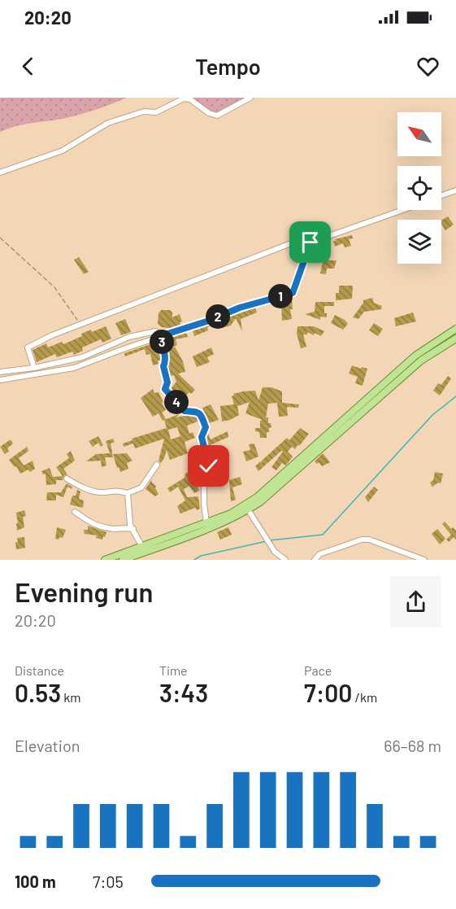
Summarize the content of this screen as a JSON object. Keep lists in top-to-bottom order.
{
  "north": "top left",
  "page": {
    "status": "20:20",
    "header": "Tempo",
    "pins": [
      "1",
      "2",
      "3",
      "4"
    ],
    "heading": ["Evening run", "20:20"],
    "stats": [
      ["Distance", "0.53 km"],
      ["Time", "3:43"],
      ["Pace", "7:00 /km"]
    ],
    "chart": ["Elevation", "66–68 m"],
    "list": [
      {
        "name": "100 m",
        "note": "7:05"
      }
    ]
  }
}
